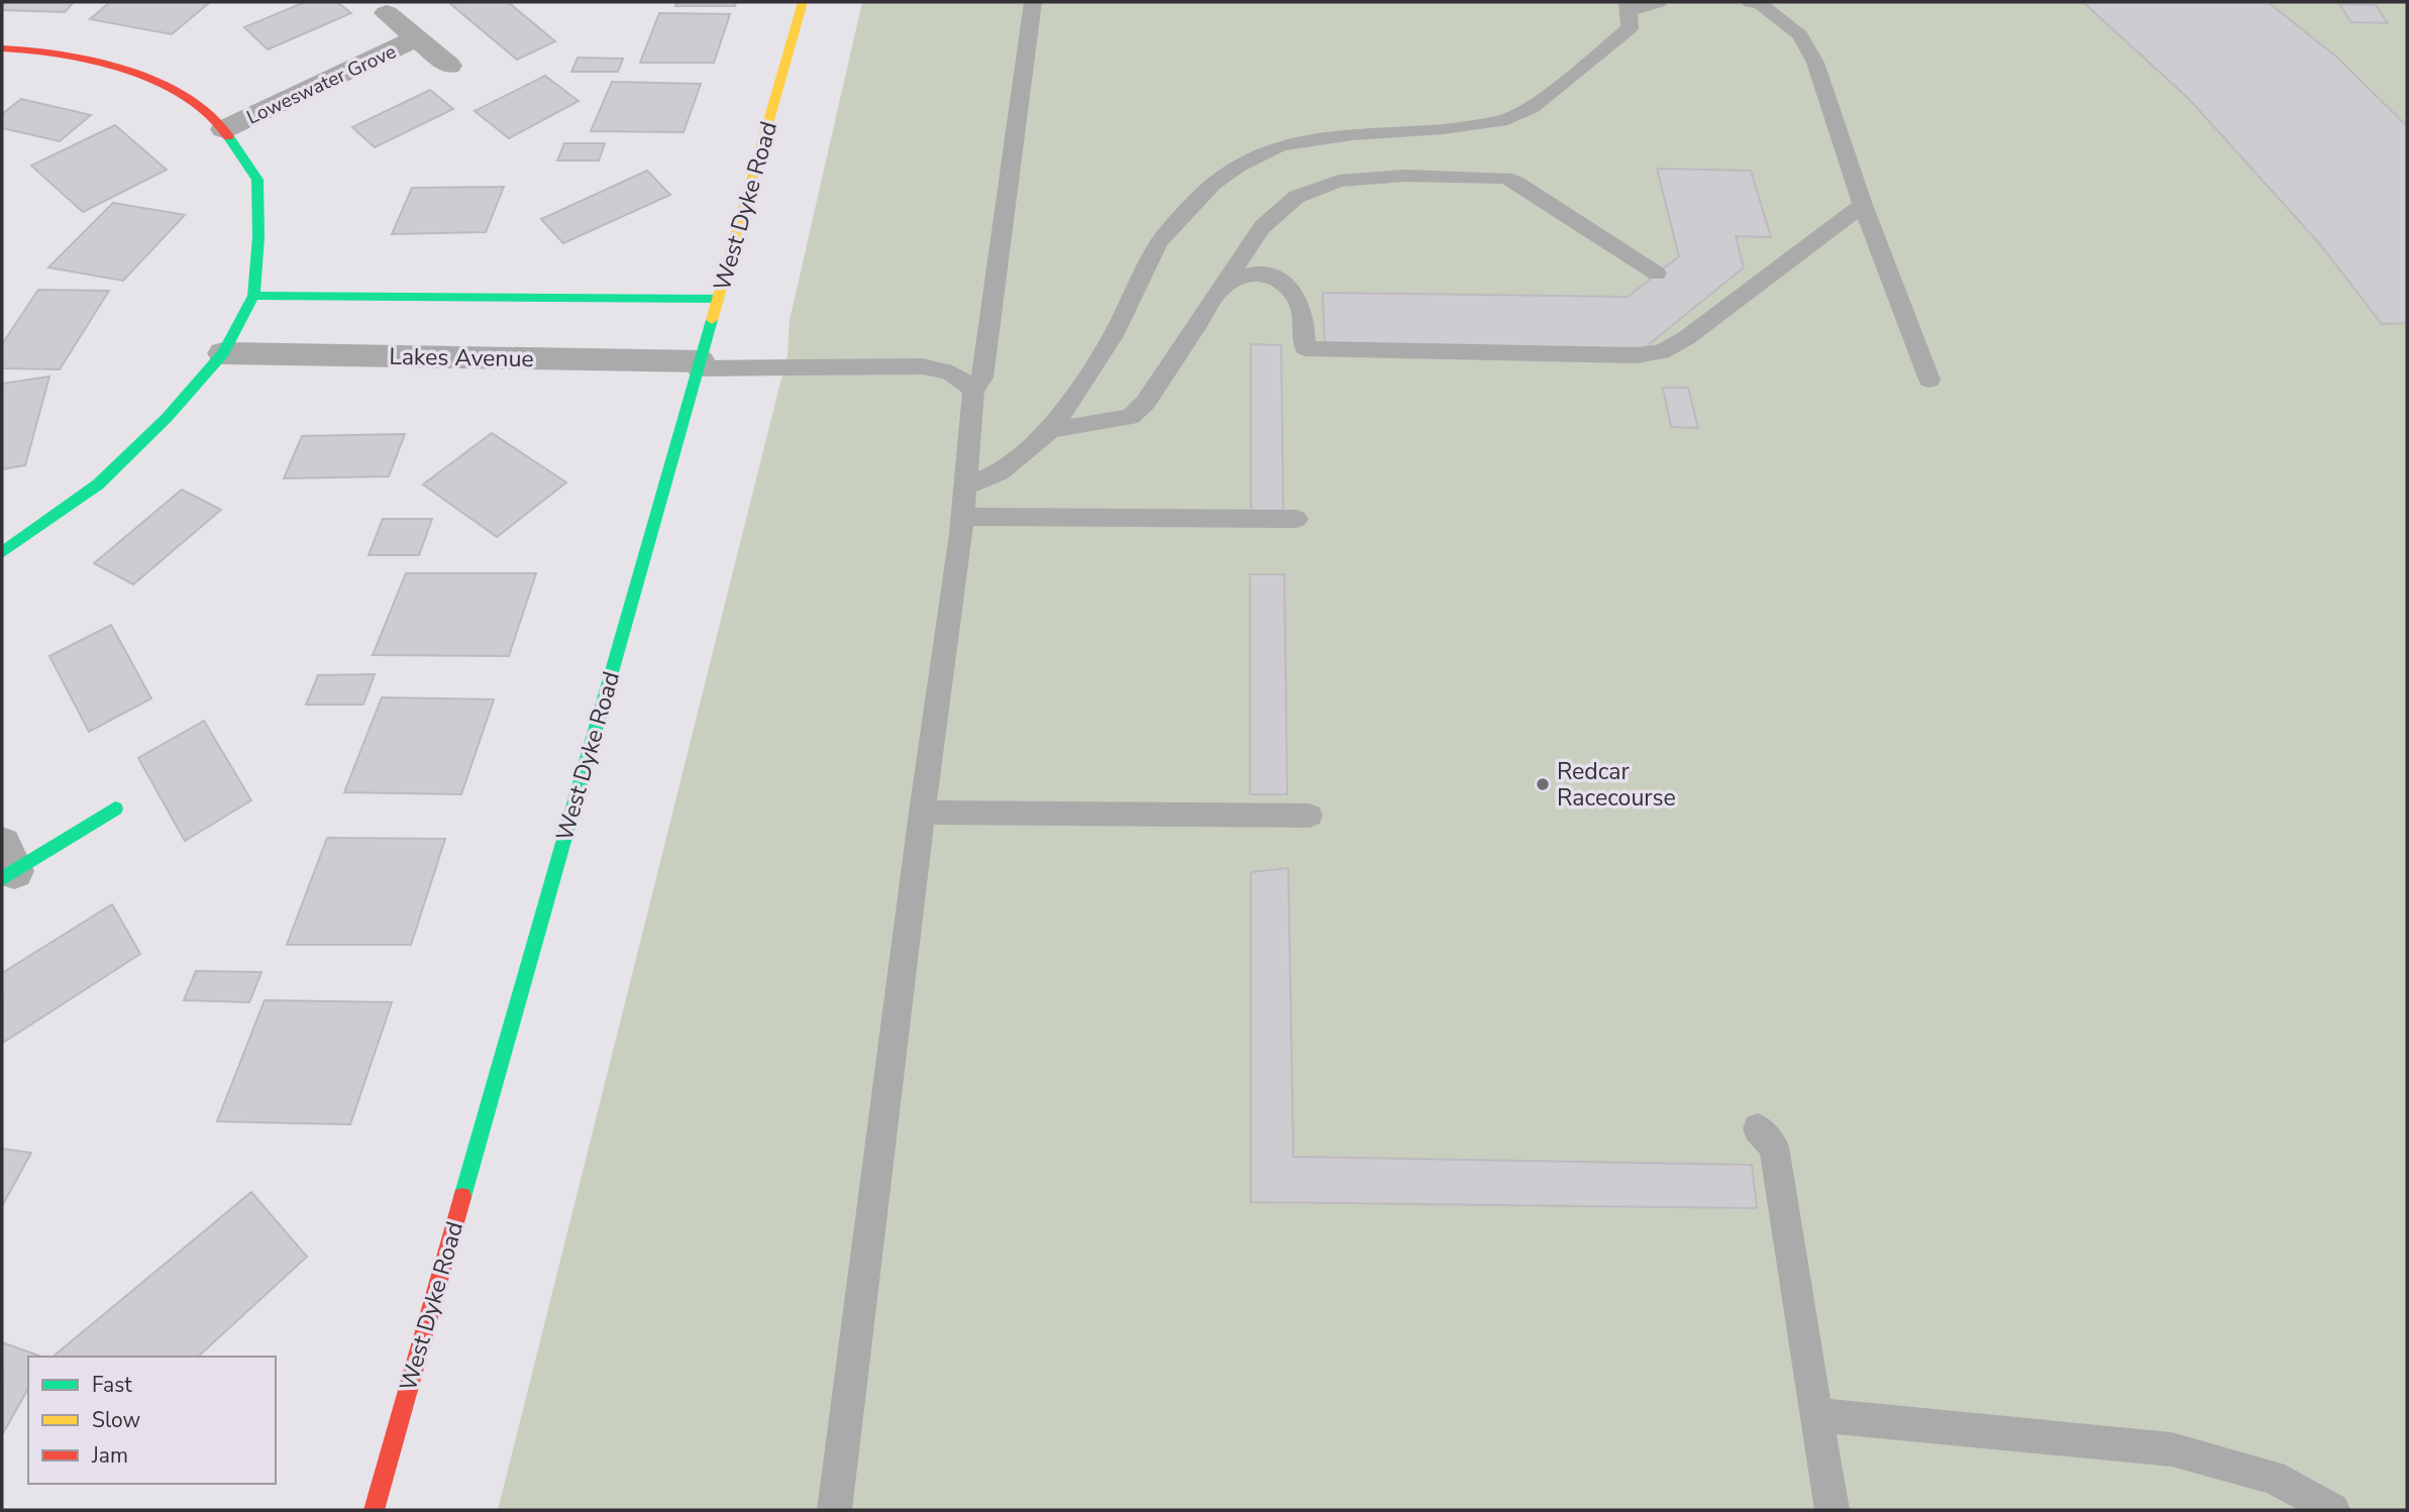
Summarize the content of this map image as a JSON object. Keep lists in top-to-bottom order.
{
  "streets": {
    "street": ["Loweswater Grove", "West Dyke Road", "Lakes Avenue"]
  },
  "crossings": [
    ["West Dyke Road", "Lakes Avenue"]
  ],
  "places": ["Redcar Racecourse"],
  "legend": ["Fast", "Slow", "Jam"]
}
